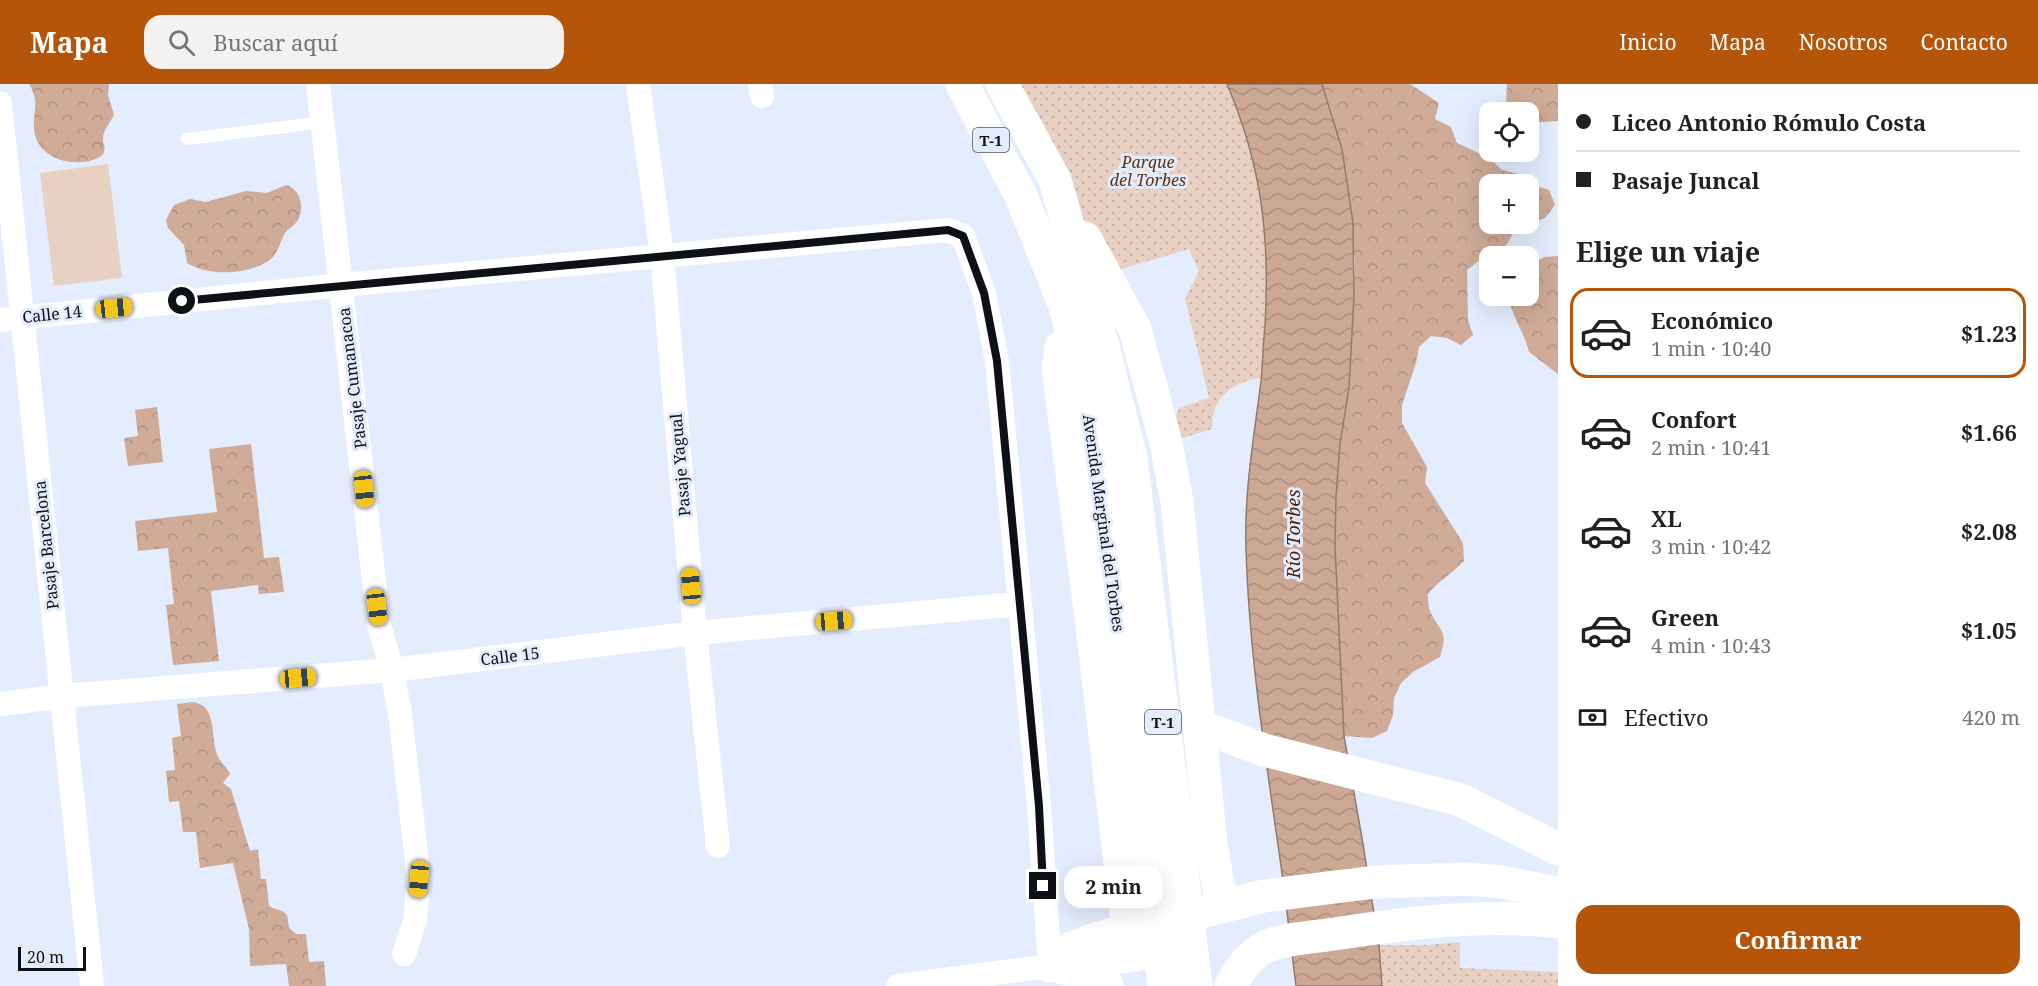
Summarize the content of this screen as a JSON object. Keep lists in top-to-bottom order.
{
  "streets": {
    "highway": ["T-1", "Avenida Marginal del Torbes"],
    "street": [
      "Calle 14",
      "Pasaje Cumanacoa",
      "Pasaje Yagual",
      "Pasaje Barcelona",
      "Calle 15"
    ]
  },
  "crossings": [
    ["Calle 14", "Pasaje Cumanacoa"],
    ["Calle 14", "Pasaje Yagual"],
    ["Calle 14", "Pasaje Barcelona"],
    ["Calle 14", "Calle 15"],
    ["Pasaje Cumanacoa", "Calle 15"],
    ["Pasaje Yagual", "Calle 15"],
    ["Pasaje Barcelona", "Calle 15"]
  ],
  "water": ["Río Torbes"],
  "parks": ["Parque del Torbes"],
  "scale_bar": "20 m",
  "page": {
    "header": "Mapa",
    "search": "Buscar aquí",
    "nav": [
      "Inicio",
      "Mapa",
      "Nosotros",
      "Contacto"
    ],
    "banner": ["Liceo Antonio Rómulo Costa", "Pasaje Juncal"],
    "map_buttons": ["+", "−"],
    "heading": "Elige un viaje",
    "list": [
      {
        "name": "Económico",
        "note": "1 min · 10:40",
        "value": "$1.23"
      },
      {
        "name": "Confort",
        "note": "2 min · 10:41",
        "value": "$1.66"
      },
      {
        "name": "XL",
        "note": "3 min · 10:42",
        "value": "$2.08"
      },
      {
        "name": "Green",
        "note": "4 min · 10:43",
        "value": "$1.05"
      }
    ],
    "pay": ["Efectivo", "420 m"],
    "bubble": "2 min",
    "buttons": "Confirmar",
    "scale": "20 m"
  }
}
